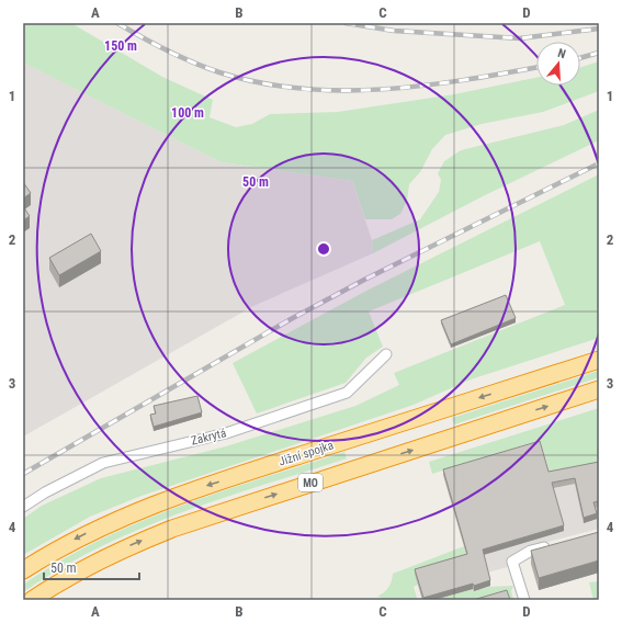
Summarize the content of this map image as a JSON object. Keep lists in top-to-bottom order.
{
  "streets": {
    "highway": ["Jižní spojka", "MO"],
    "street": ["Zakrytá"]
  },
  "scale_bar": "50 m",
  "north": "top",
  "grid": {
    "columns": [
      "A",
      "B",
      "C",
      "D"
    ],
    "rows": [
      "1",
      "2",
      "3",
      "4"
    ]
  },
  "rings": ["150 m", "100 m", "50 m"]
}
